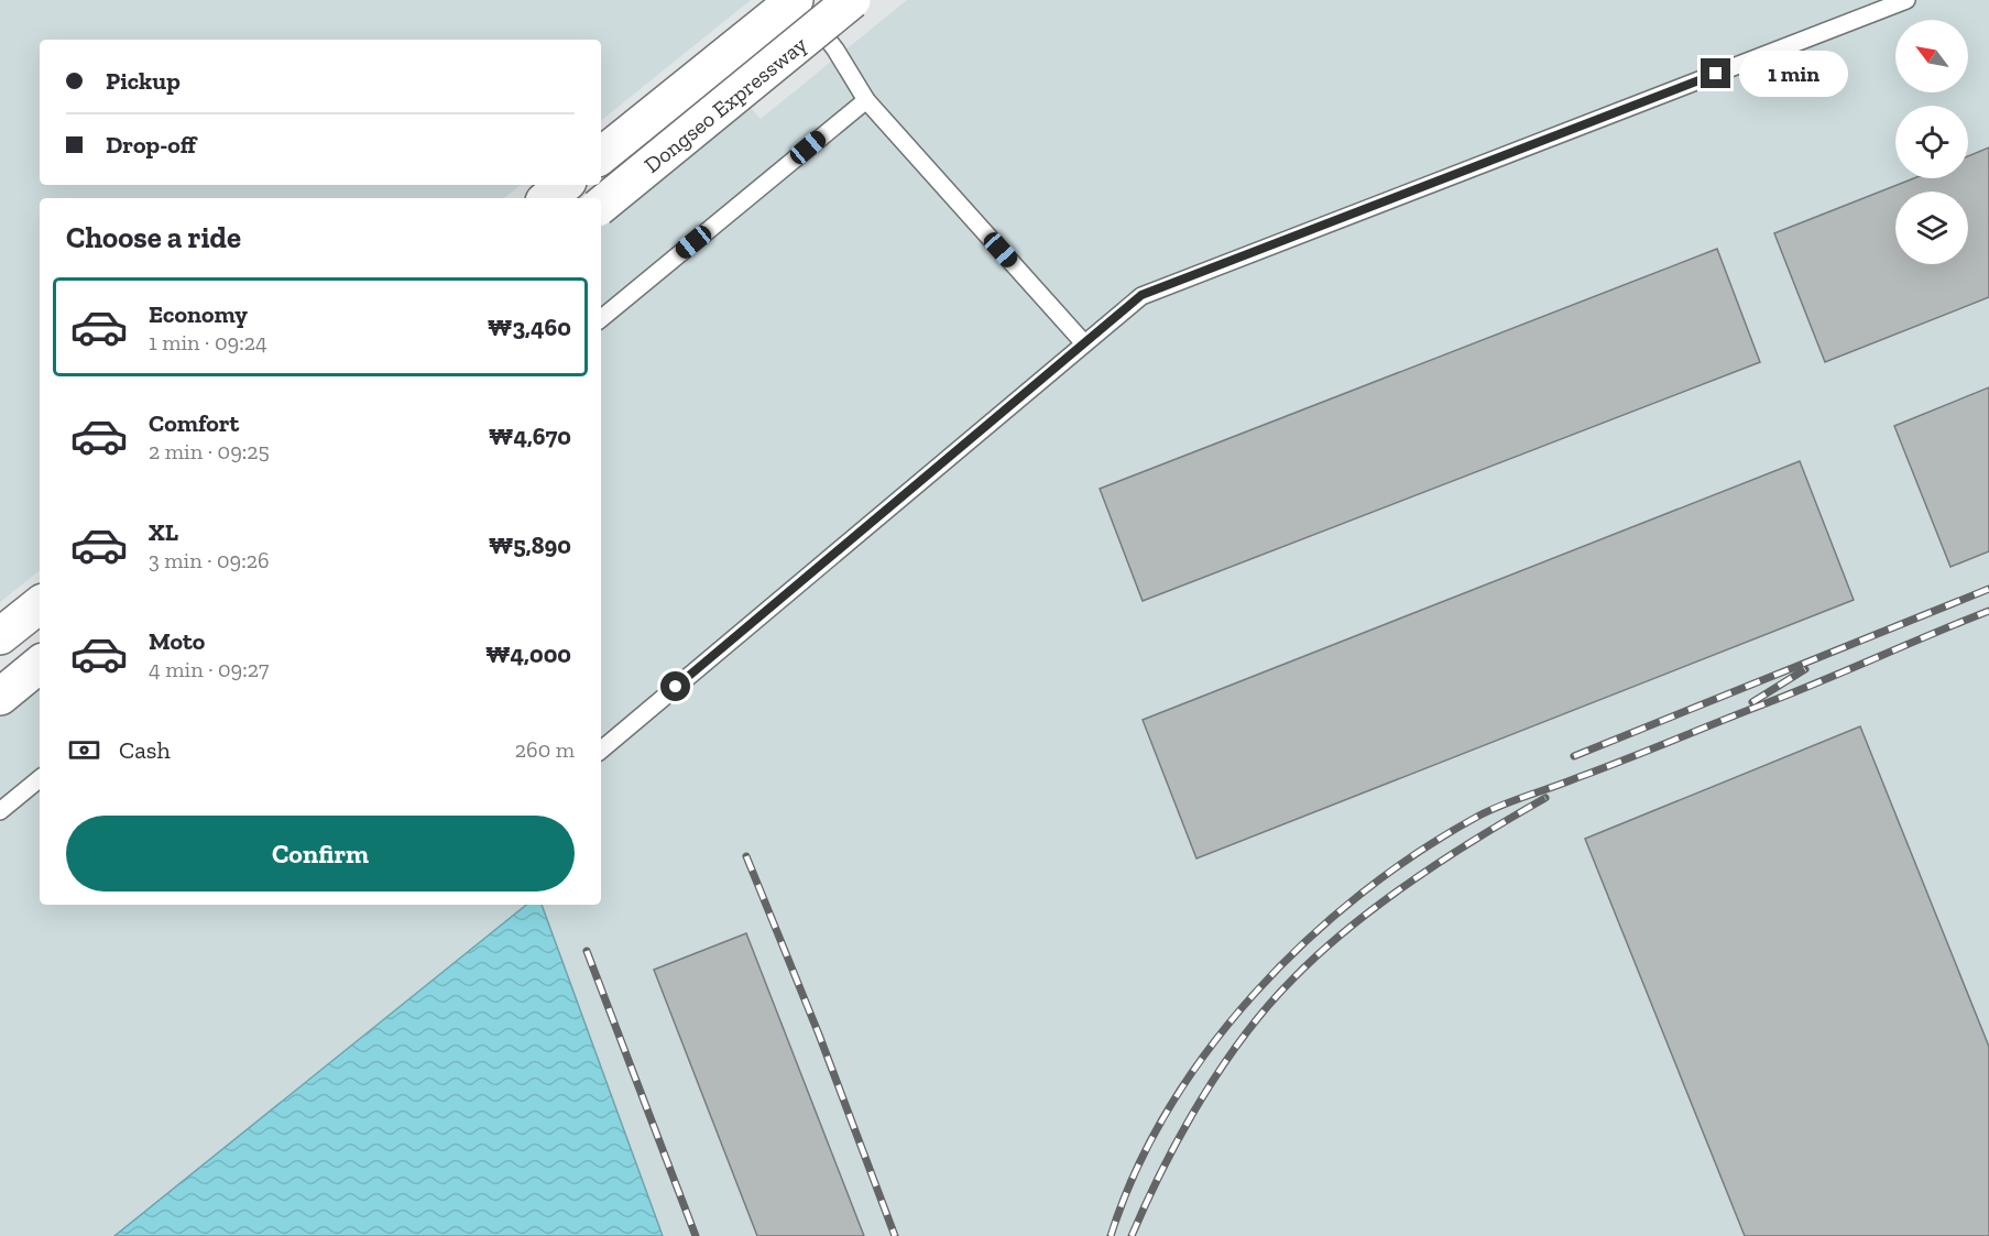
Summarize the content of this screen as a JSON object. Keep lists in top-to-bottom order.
{
  "streets": {
    "highway": ["Dongseo Expressway"]
  },
  "north": "top left",
  "page": {
    "banner": ["Pickup", "Drop-off"],
    "bubble": "1 min",
    "heading": "Choose a ride",
    "list": [
      {
        "name": "Economy",
        "note": "1 min · 09:24",
        "value": "₩3,460"
      },
      {
        "name": "Comfort",
        "note": "2 min · 09:25",
        "value": "₩4,670"
      },
      {
        "name": "XL",
        "note": "3 min · 09:26",
        "value": "₩5,890"
      },
      {
        "name": "Moto",
        "note": "4 min · 09:27",
        "value": "₩4,000"
      }
    ],
    "pay": ["Cash", "260 m"],
    "buttons": "Confirm"
  }
}
